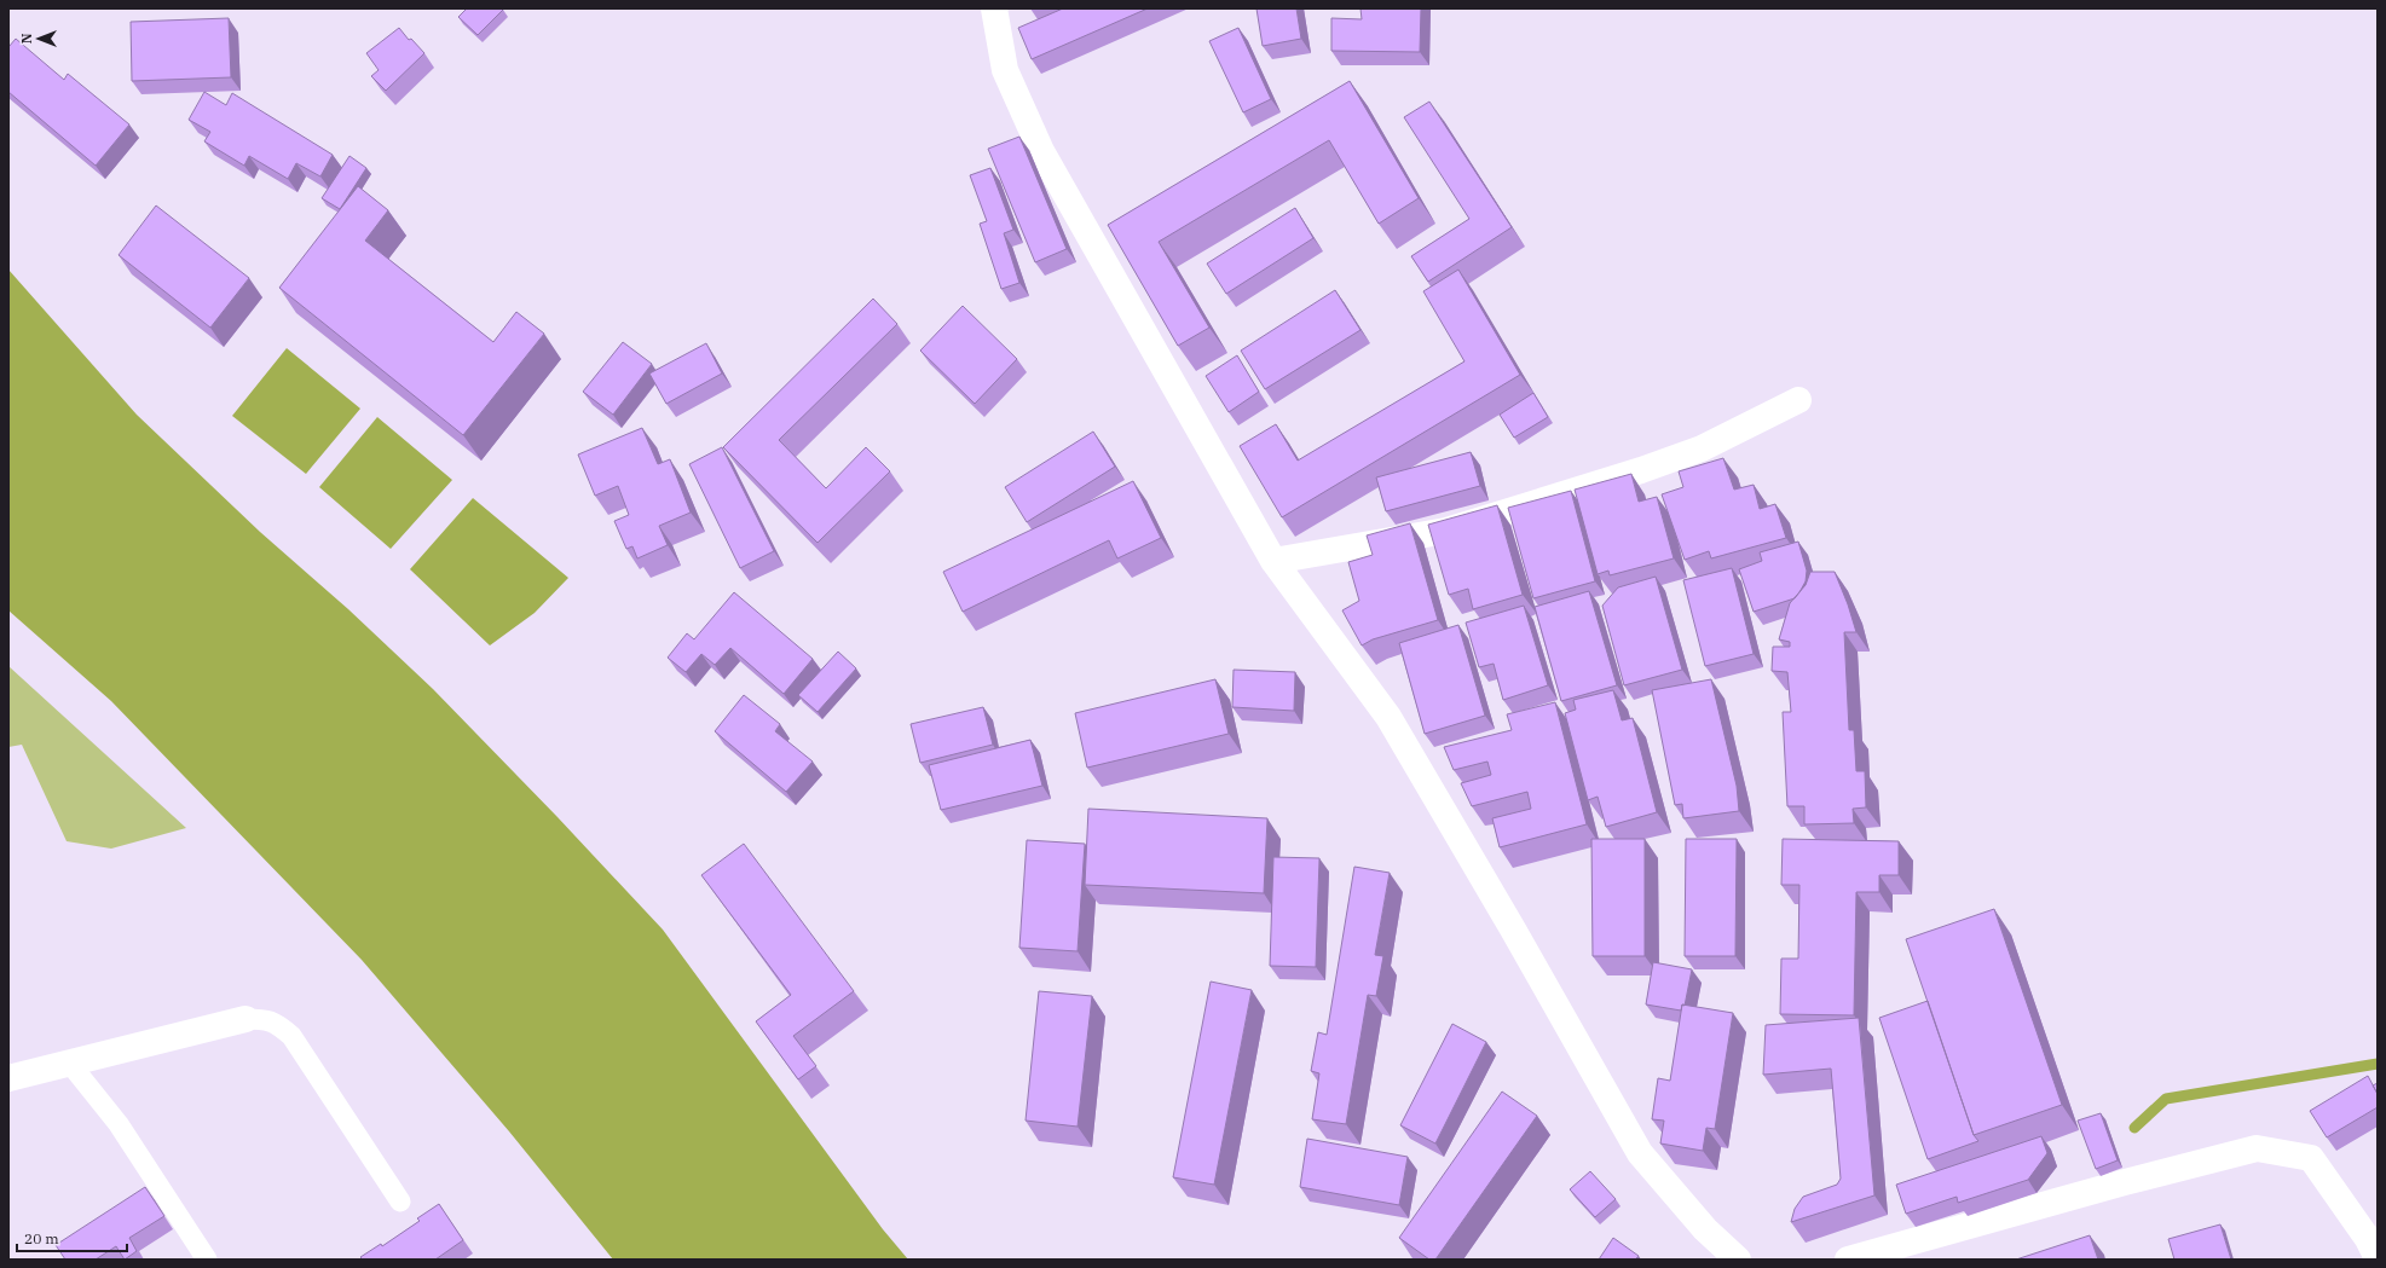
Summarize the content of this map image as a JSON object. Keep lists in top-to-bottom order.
{
  "scale_bar": "20 m",
  "north": "left"
}
